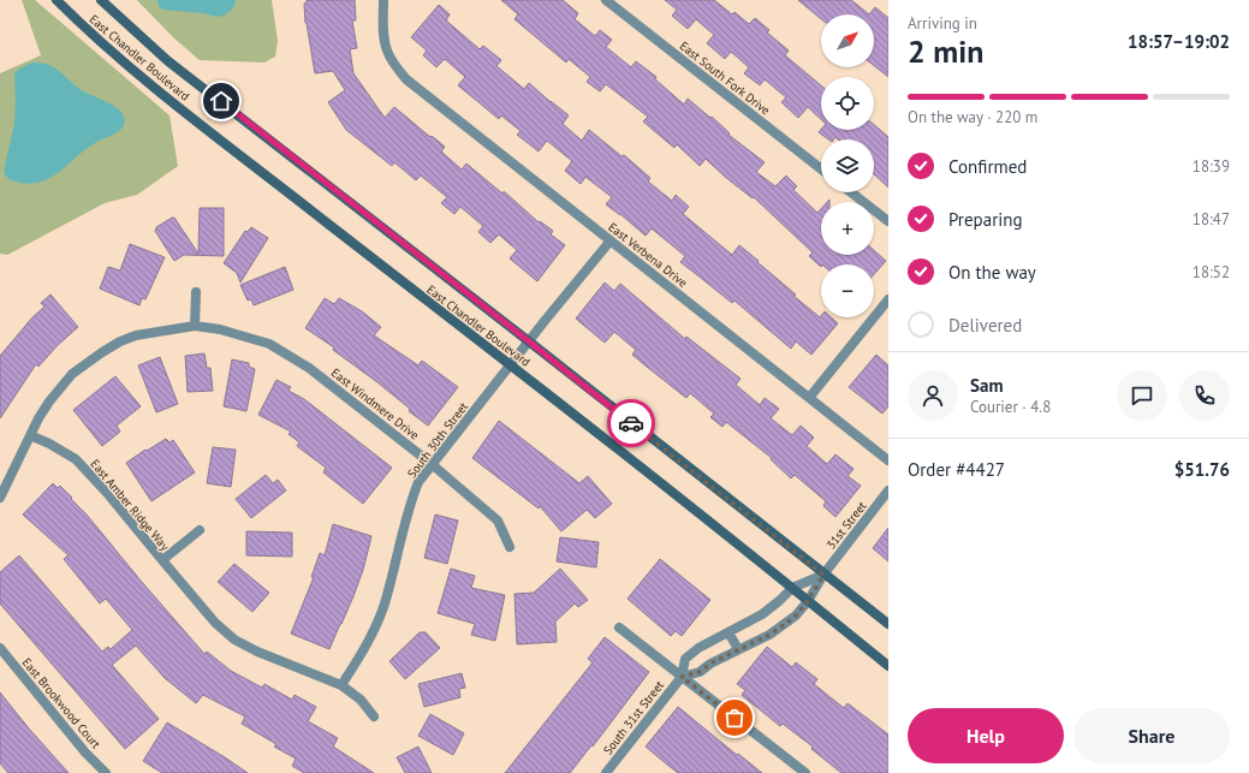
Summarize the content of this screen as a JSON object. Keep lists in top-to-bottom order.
{
  "streets": {
    "main road": ["East Chandler Boulevard"],
    "street": [
      "East South Fork Drive",
      "East Verbena Drive",
      "East Windmere Drive",
      "South 30th Street",
      "East Amber Ridge Way",
      "31st Street",
      "East Brookwood Court",
      "South 31st Street"
    ]
  },
  "crossings": [
    ["East Chandler Boulevard", "South 30th Street"],
    ["East Chandler Boulevard", "31st Street"],
    ["East Chandler Boulevard", "South 31st Street"],
    ["East Verbena Drive", "South 30th Street"],
    ["East Windmere Drive", "South 30th Street"],
    ["East Windmere Drive", "East Amber Ridge Way"],
    ["South 30th Street", "East Amber Ridge Way"],
    ["31st Street", "South 31st Street"]
  ],
  "north": "top right",
  "page": {
    "heading": ["2 min", "Arriving in", "18:57–19:02"],
    "panel": [
      "Sam",
      "Courier · 4.8",
      "Order #4427",
      "$51.76"
    ],
    "map_buttons": ["+", "−"],
    "bar": "On the way · 220 m",
    "list": [
      ["Confirmed", "18:39"],
      ["Preparing", "18:47"],
      ["On the way", "18:52"],
      "Delivered"
    ],
    "buttons": ["Help", "Share"]
  }
}
